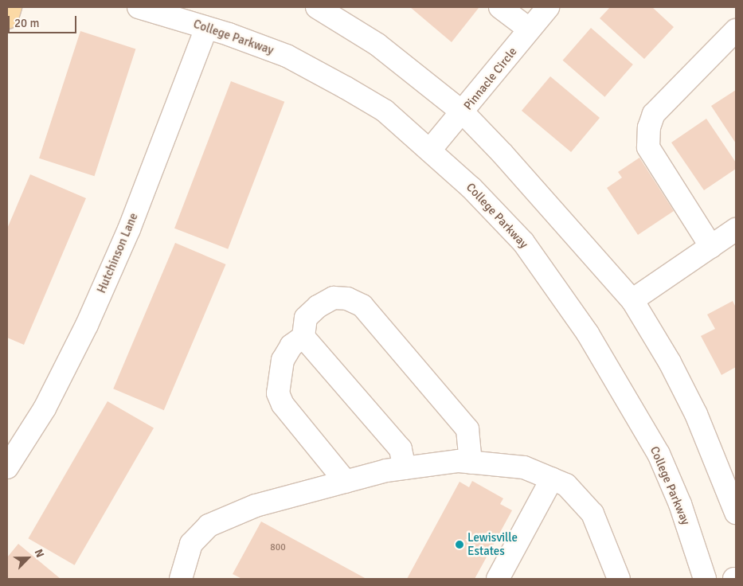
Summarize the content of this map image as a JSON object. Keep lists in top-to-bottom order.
{
  "streets": {
    "street": ["College Parkway", "Pinnacle Circle", "Hutchinson Lane"]
  },
  "crossings": [
    ["College Parkway", "Pinnacle Circle"],
    ["College Parkway", "Hutchinson Lane"]
  ],
  "places": ["Lewisville Estates"],
  "house_numbers": ["800"],
  "scale_bar": "20 m",
  "north": "top right"
}
